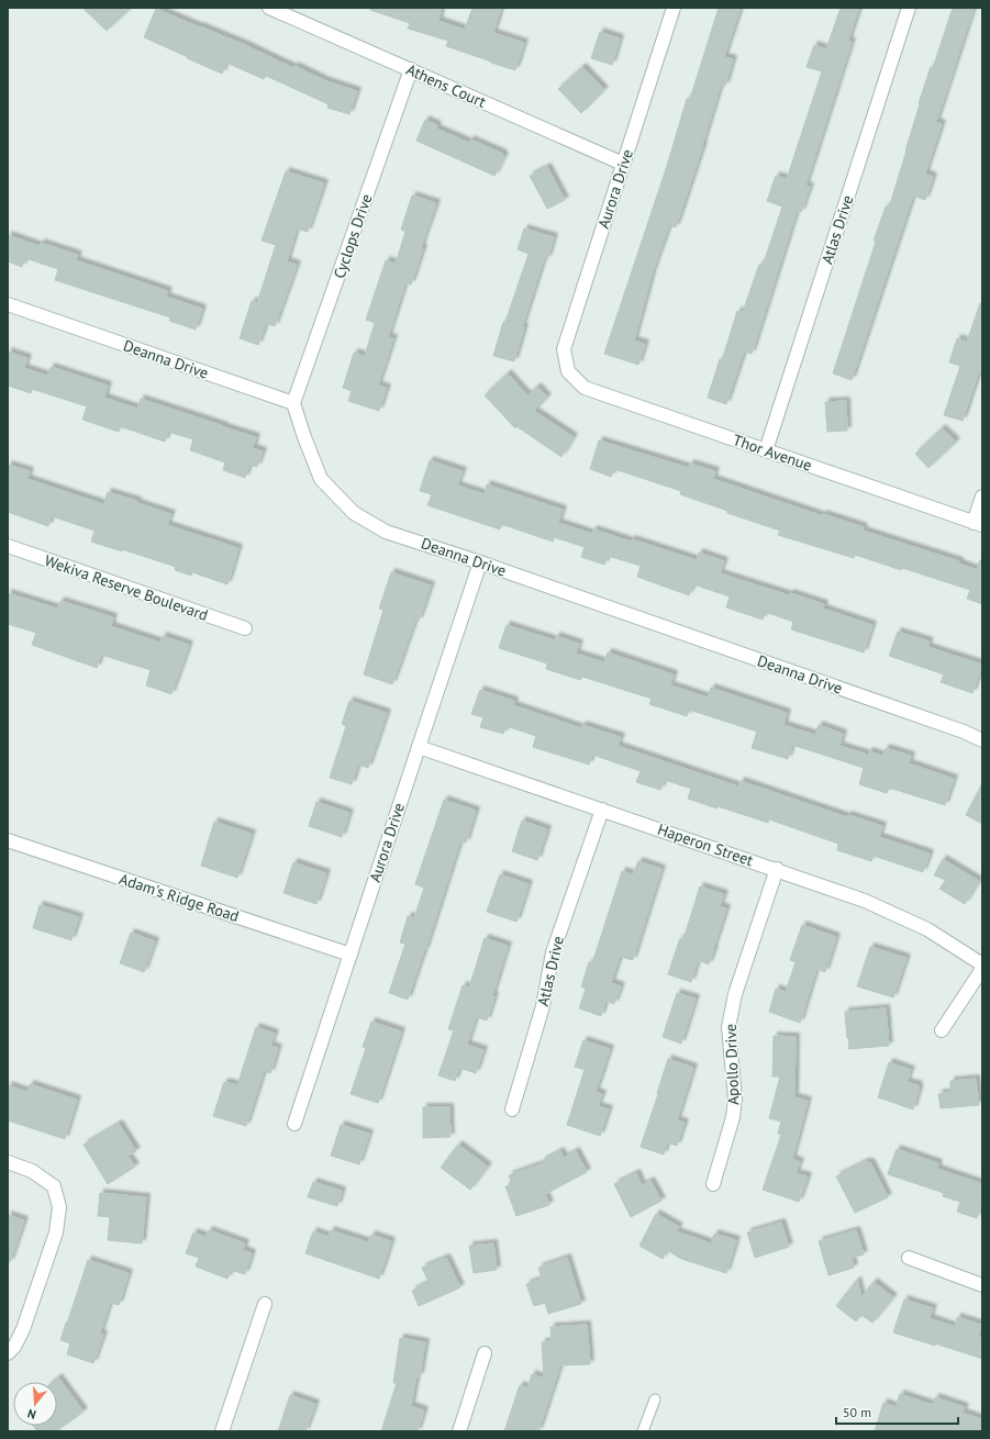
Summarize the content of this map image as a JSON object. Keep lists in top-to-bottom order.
{
  "streets": {
    "street": [
      "Athens Court",
      "Aurora Drive",
      "Atlas Drive",
      "Cyclops Drive",
      "Deanna Drive",
      "Thor Avenue",
      "Wekiva Reserve Boulevard",
      "Haperon Street",
      "Adam's Ridge Road",
      "Apollo Drive"
    ]
  },
  "crossings": [
    ["Athens Court", "Aurora Drive"],
    ["Athens Court", "Cyclops Drive"],
    ["Aurora Drive", "Deanna Drive"],
    ["Aurora Drive", "Thor Avenue"],
    ["Aurora Drive", "Haperon Street"],
    ["Aurora Drive", "Adam's Ridge Road"],
    ["Atlas Drive", "Thor Avenue"],
    ["Atlas Drive", "Haperon Street"],
    ["Cyclops Drive", "Deanna Drive"],
    ["Haperon Street", "Apollo Drive"]
  ],
  "scale_bar": "50 m",
  "north": "bottom"
}
